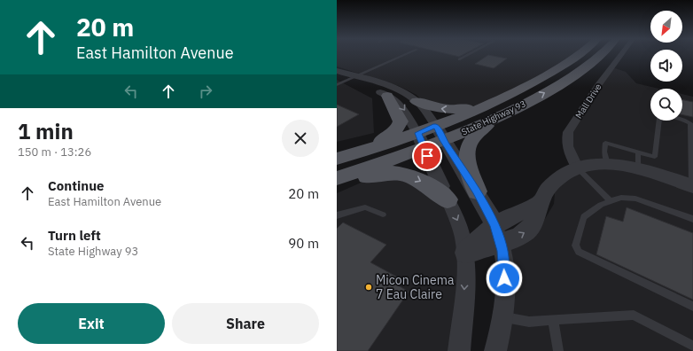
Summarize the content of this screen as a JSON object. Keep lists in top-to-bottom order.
{
  "streets": {
    "main road": ["State Highway 93"],
    "street": ["Mall Drive"]
  },
  "places": ["Micon Cinema 7 Eau Claire"],
  "north": "bottom left",
  "page": {
    "turn": ["20 m", "East Hamilton Avenue"],
    "heading": ["1 min", "150 m · 13:26"],
    "list": [
      {
        "name": "Continue",
        "note": "East Hamilton Avenue",
        "value": "20 m"
      },
      {
        "name": "Turn left",
        "note": "State Highway 93",
        "value": "90 m"
      }
    ],
    "buttons": ["Exit", "Share"]
  }
}
